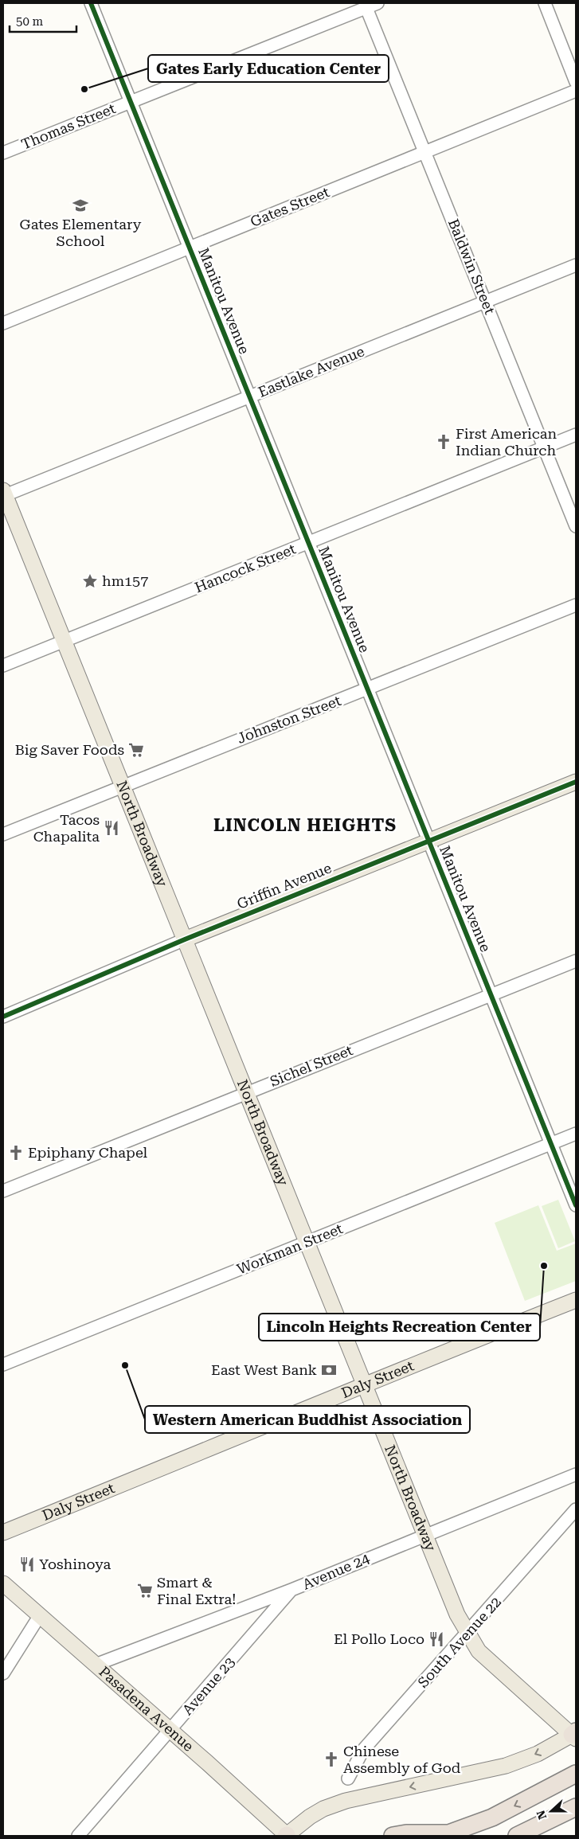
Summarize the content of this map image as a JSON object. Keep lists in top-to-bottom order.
{
  "streets": {
    "main road": [
      "North Broadway",
      "Griffin Avenue",
      "Daly Street",
      "Pasadena Avenue"
    ],
    "street": [
      "Thomas Street",
      "Gates Street",
      "Baldwin Street",
      "Manitou Avenue",
      "Eastlake Avenue",
      "Hancock Street",
      "Johnston Street",
      "Sichel Street",
      "Workman Street",
      "Avenue 24",
      "South Avenue 22",
      "Avenue 23"
    ]
  },
  "crossings": [
    ["Thomas Street", "Baldwin Street"],
    ["Thomas Street", "Manitou Avenue"],
    ["Gates Street", "Baldwin Street"],
    ["Gates Street", "Manitou Avenue"],
    ["Baldwin Street", "Eastlake Avenue"],
    ["Baldwin Street", "Hancock Street"],
    ["Manitou Avenue", "Eastlake Avenue"],
    ["Manitou Avenue", "Hancock Street"],
    ["Manitou Avenue", "Johnston Street"],
    ["Manitou Avenue", "Griffin Avenue"],
    ["Manitou Avenue", "Sichel Street"],
    ["Manitou Avenue", "Workman Street"],
    ["Eastlake Avenue", "North Broadway"],
    ["Hancock Street", "North Broadway"],
    ["Johnston Street", "North Broadway"],
    ["North Broadway", "Griffin Avenue"],
    ["North Broadway", "Sichel Street"],
    ["North Broadway", "Workman Street"],
    ["North Broadway", "Daly Street"],
    ["North Broadway", "Avenue 24"],
    ["North Broadway", "South Avenue 22"],
    ["Avenue 24", "Avenue 23"],
    ["Avenue 24", "Pasadena Avenue"],
    ["Avenue 23", "Pasadena Avenue"]
  ],
  "districts": ["LINCOLN HEIGHTS"],
  "places": {
    "other": ["Gates Early Education Center", "Lincoln Heights Recreation Center", "Western American Buddhist Association"],
    "school or university": ["Gates Elementary School"],
    "church": ["First American Indian Church", "Epiphany Chapel", "Chinese Assembly of God"],
    "place": ["hm157"],
    "supermarket": ["Big Saver Foods", "Smart & Final Extra!"],
    "restaurant": ["Tacos Chapalita", "Yoshinoya", "El Pollo Loco"],
    "bank": ["East West Bank"]
  },
  "scale_bar": "50 m",
  "north": "left"
}
